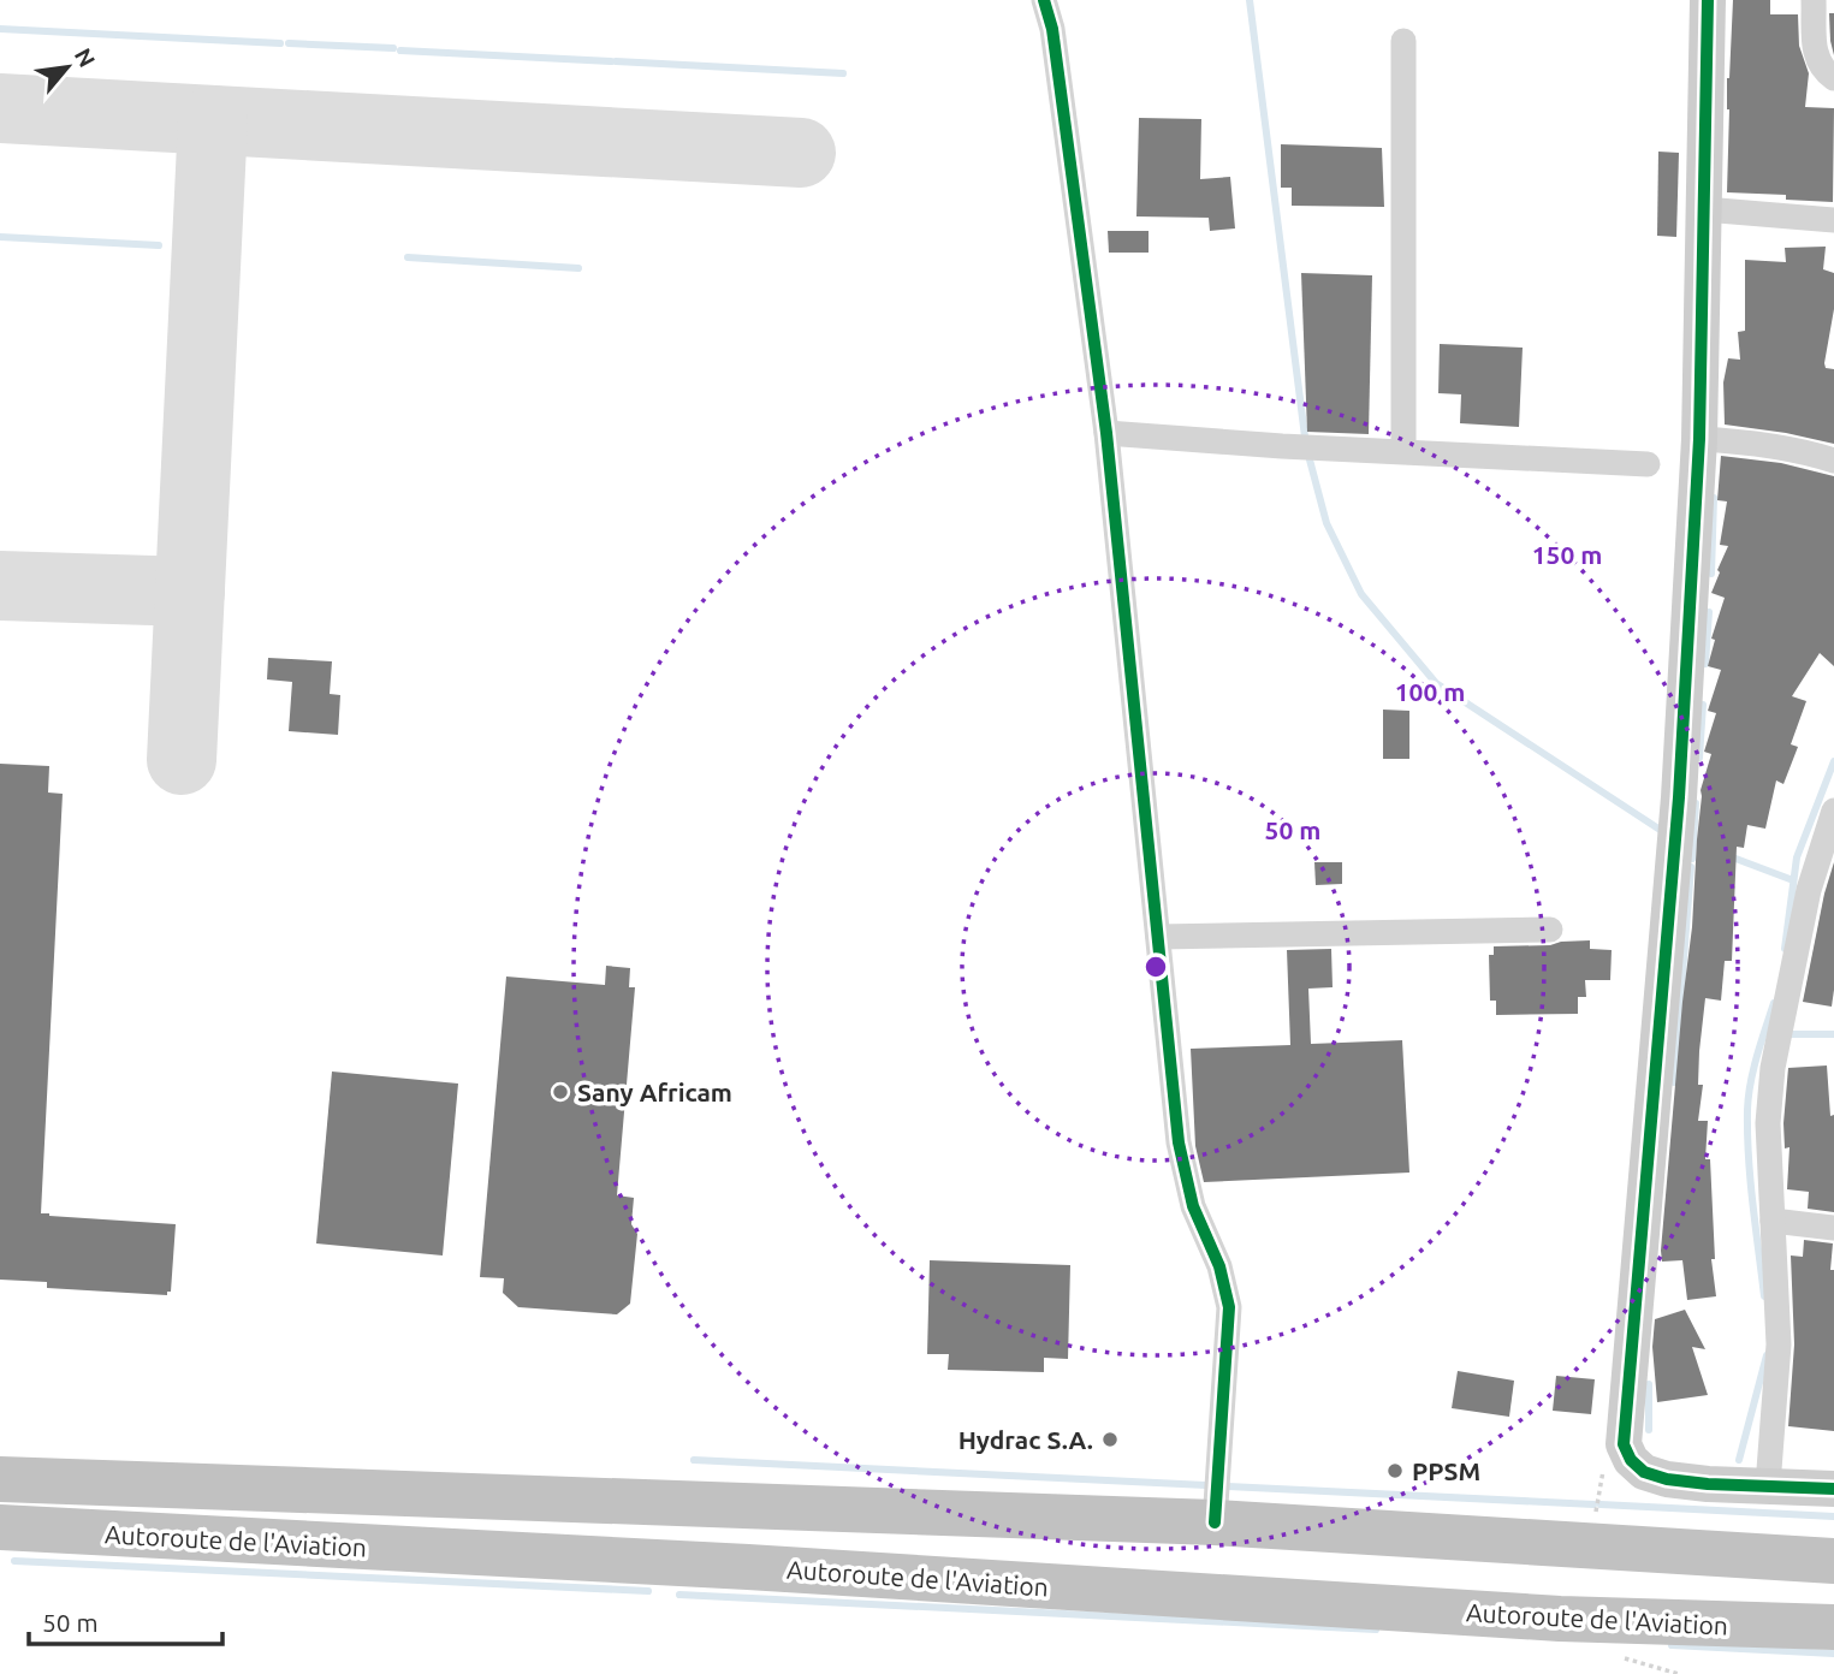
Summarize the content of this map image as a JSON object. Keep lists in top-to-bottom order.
{
  "streets": {
    "highway": ["Autoroute de l'Aviation"]
  },
  "places": ["Sany Africam", "Hydrac S.A.", "PPSM"],
  "scale_bar": "50 m",
  "north": "top right",
  "rings": ["150 m", "100 m", "50 m"]
}
